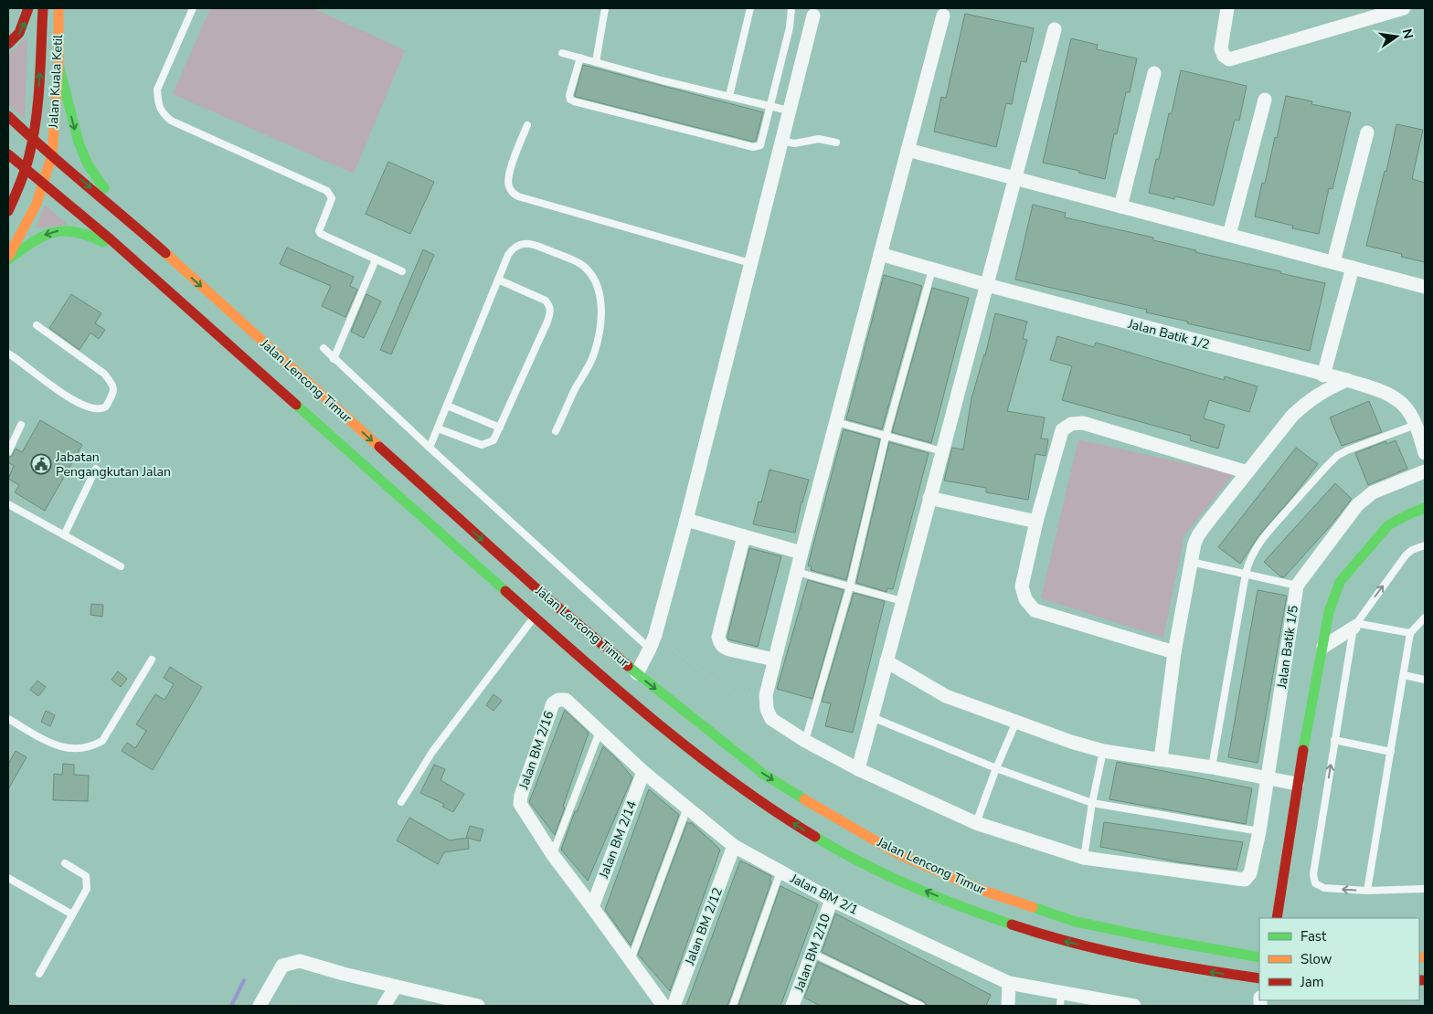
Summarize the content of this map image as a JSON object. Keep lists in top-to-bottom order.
{
  "streets": {
    "main road": ["Jalan Kuala Ketil", "Jalan Lencong Timur"],
    "street": [
      "Jalan Batik 1/2",
      "Jalan Batik 1/5",
      "Jalan BM 2/16",
      "Jalan BM 2/14",
      "Jalan BM 2/1",
      "Jalan BM 2/12",
      "Jalan BM 2/10"
    ]
  },
  "crossings": [
    ["Jalan Kuala Ketil", "Jalan Lencong Timur"],
    ["Jalan BM 2/16", "Jalan BM 2/1"],
    ["Jalan BM 2/14", "Jalan BM 2/1"],
    ["Jalan BM 2/1", "Jalan BM 2/12"],
    ["Jalan BM 2/1", "Jalan BM 2/10"]
  ],
  "places": {
    "public building": ["Jabatan Pengangkutan Jalan"]
  },
  "legend": ["Fast", "Slow", "Jam"],
  "north": "right"
}
